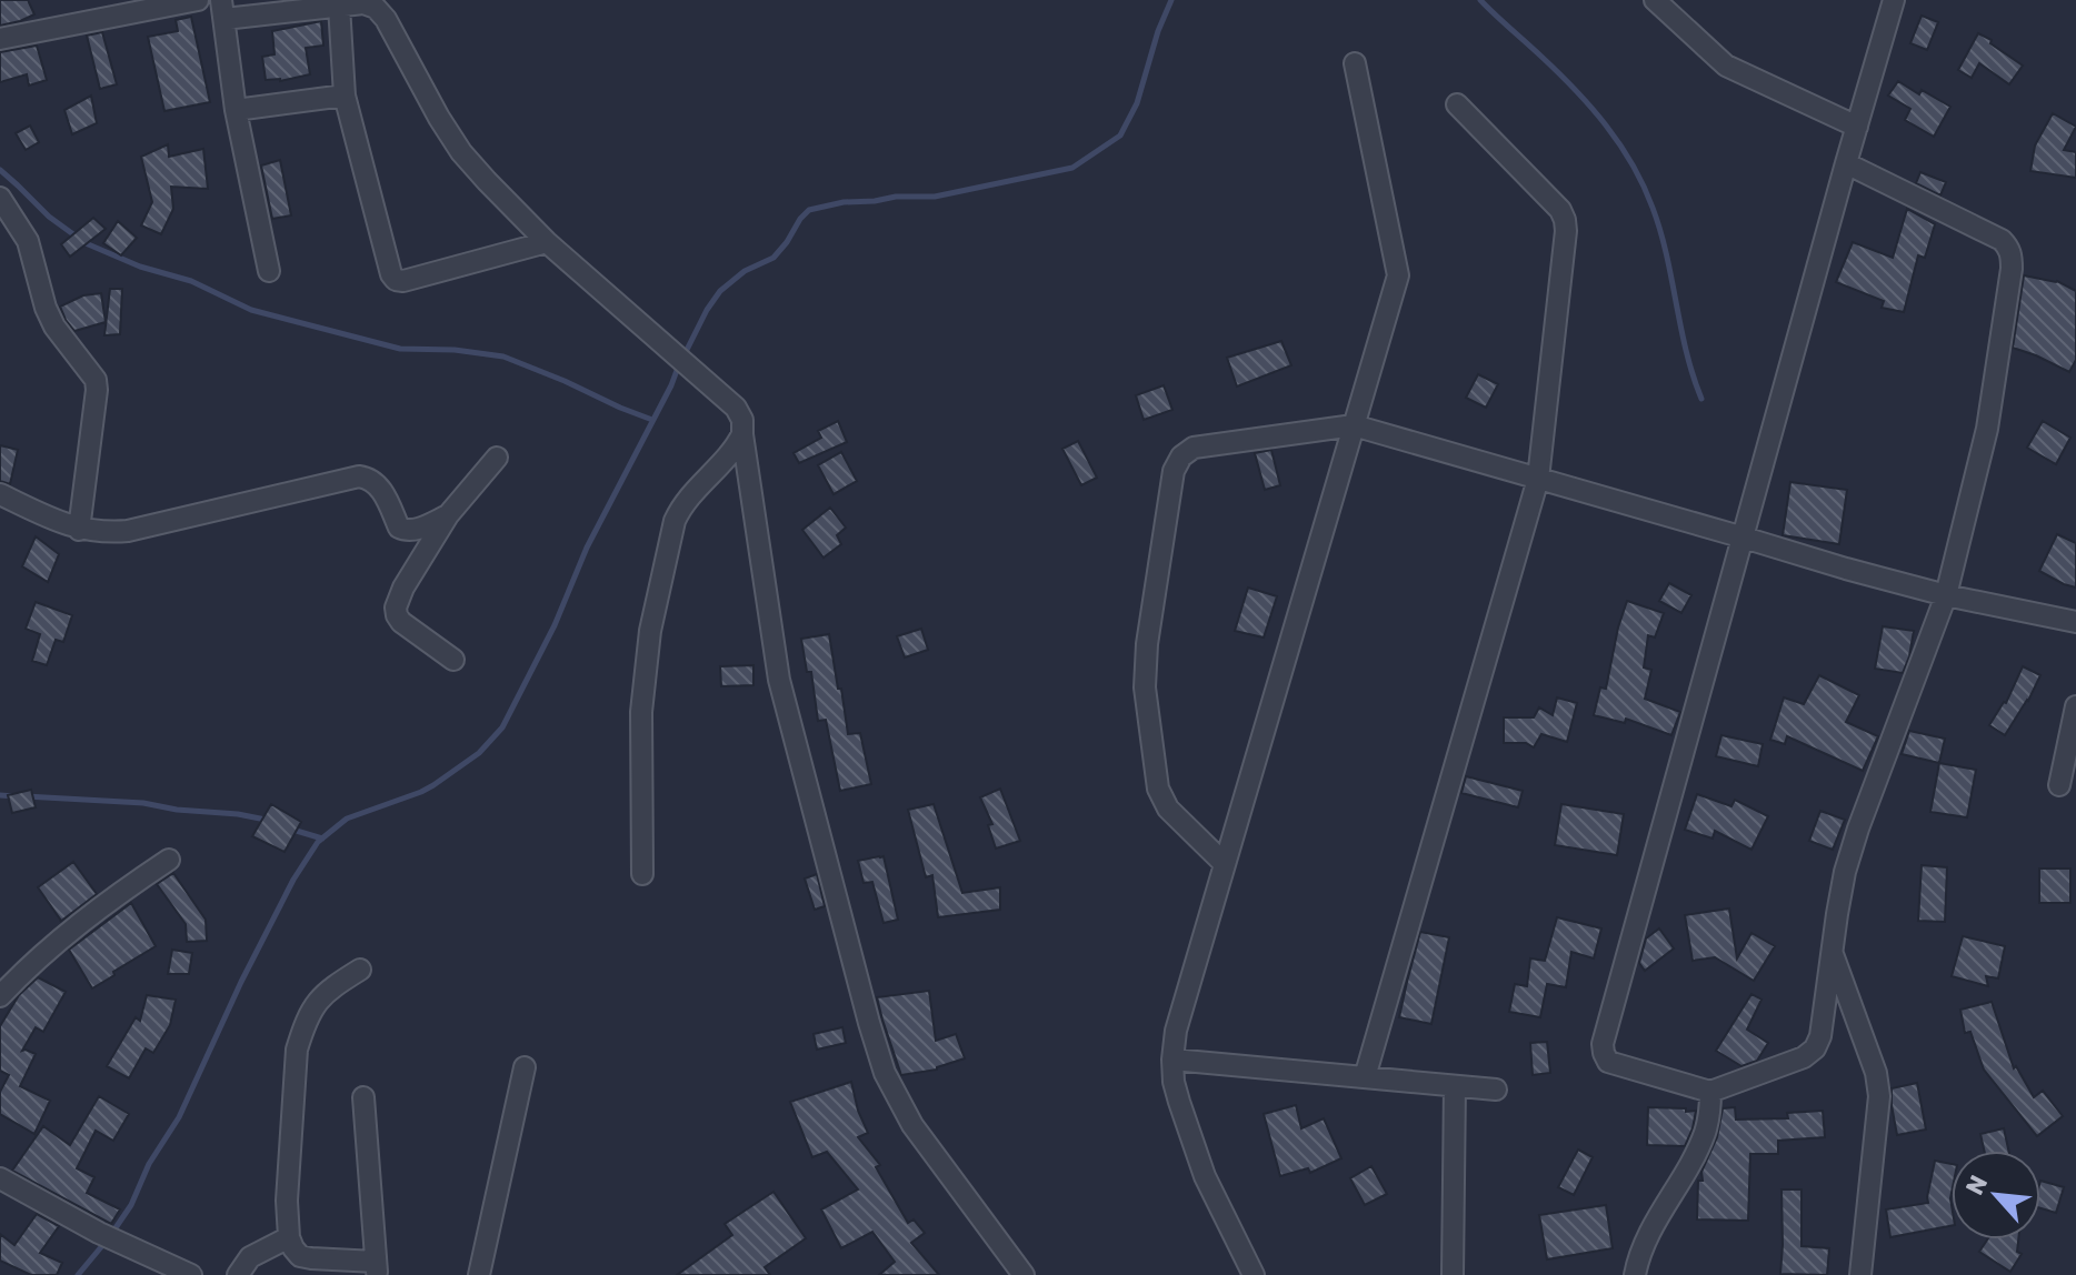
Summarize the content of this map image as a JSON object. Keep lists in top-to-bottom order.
{
  "north": "top left"
}
